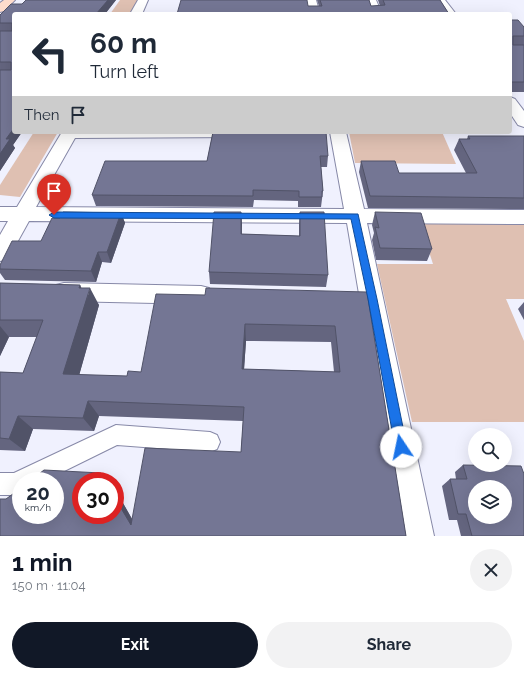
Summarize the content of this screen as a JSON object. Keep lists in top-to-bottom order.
{
  "page": {
    "turn": ["60 m", "Turn left"],
    "then": "Then",
    "speed": "20 km/h",
    "limit": "30",
    "heading": ["1 min", "150 m · 11:04"],
    "buttons": ["Exit", "Share"]
  }
}
